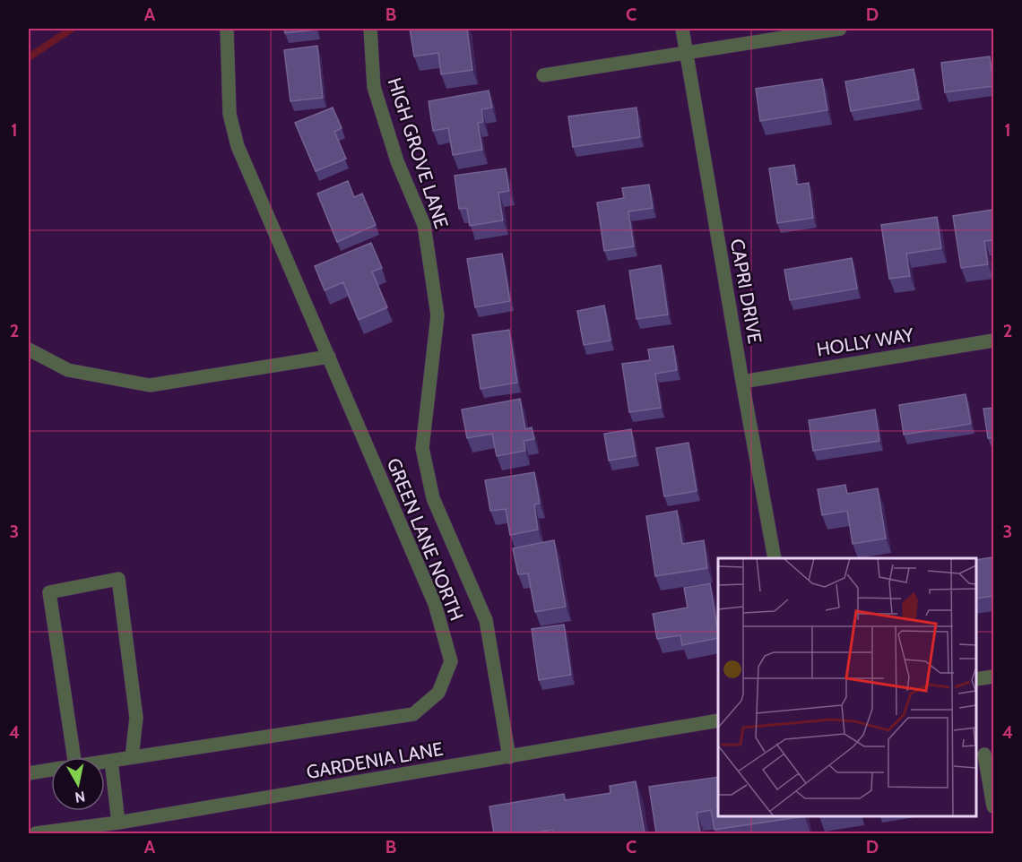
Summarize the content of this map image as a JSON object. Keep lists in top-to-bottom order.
{
  "streets": {
    "street": [
      "HIGH GROVE LANE",
      "CAPRI DRIVE",
      "HOLLY WAY",
      "GREEN LANE NORTH",
      "GARDENIA LANE"
    ]
  },
  "crossings": [
    ["HIGH GROVE LANE", "GARDENIA LANE"],
    ["CAPRI DRIVE", "HOLLY WAY"]
  ],
  "north": "bottom",
  "grid": {
    "columns": [
      "A",
      "B",
      "C",
      "D"
    ],
    "rows": [
      "1",
      "2",
      "3",
      "4"
    ]
  }
}
